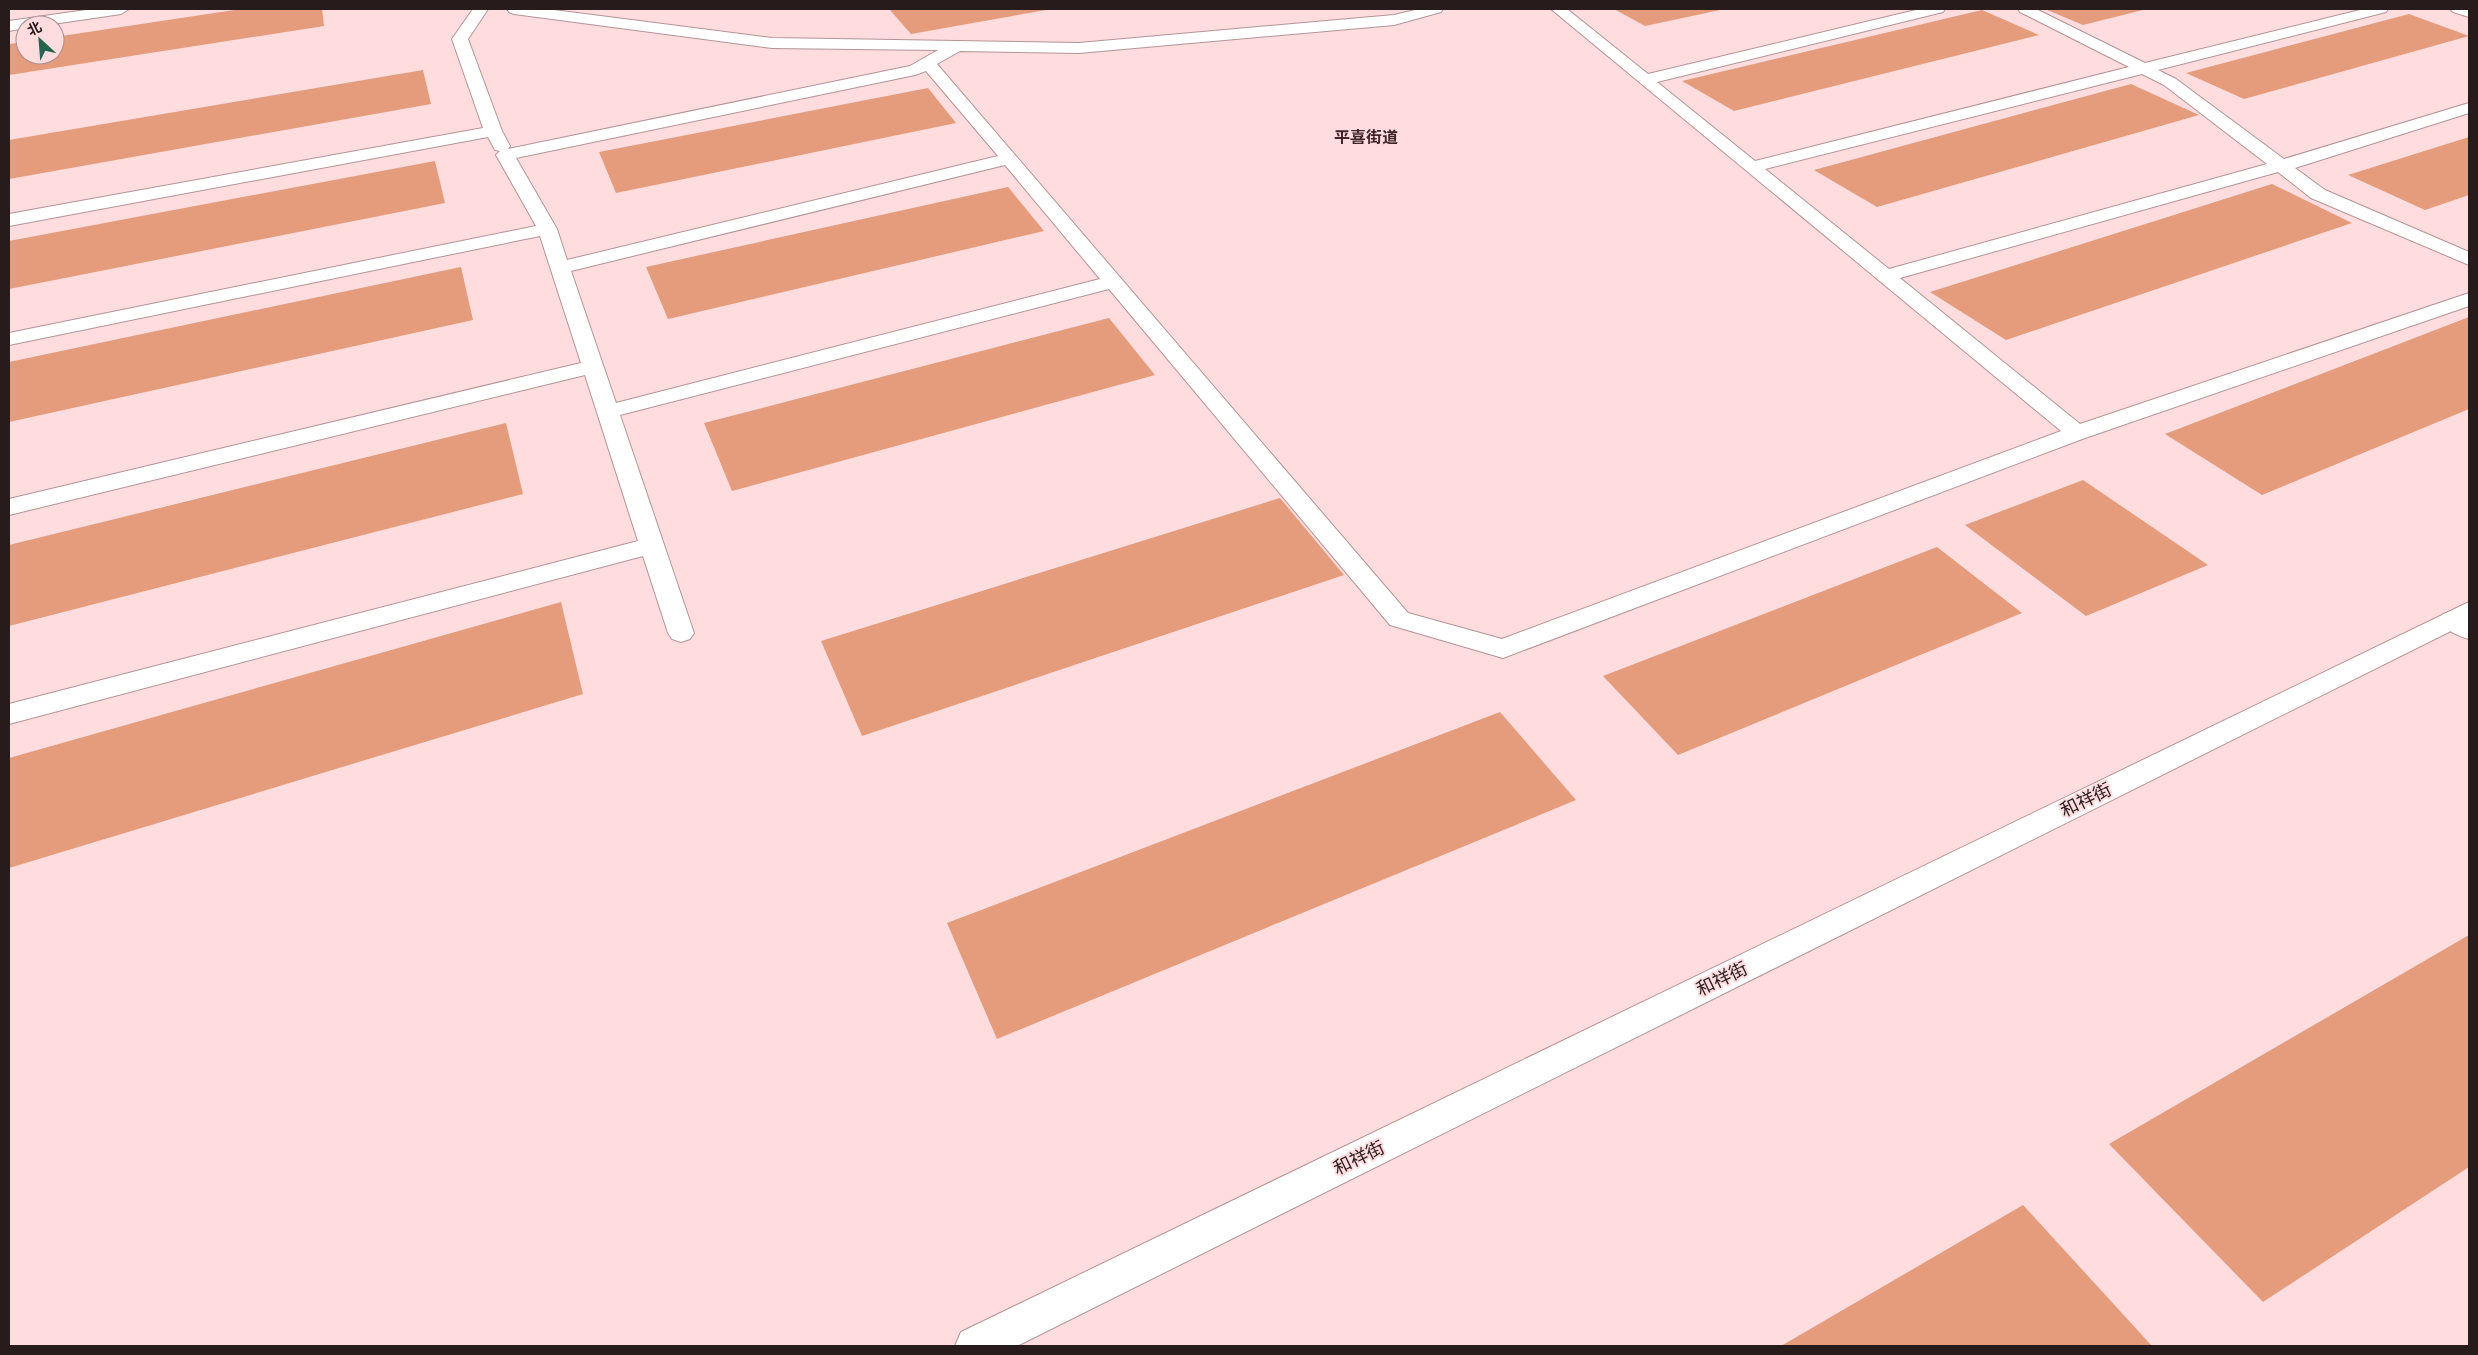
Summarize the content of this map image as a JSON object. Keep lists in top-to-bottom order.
{
  "streets": {
    "street": ["和祥街"]
  },
  "districts": ["平喜街道"],
  "north": "top left"
}
